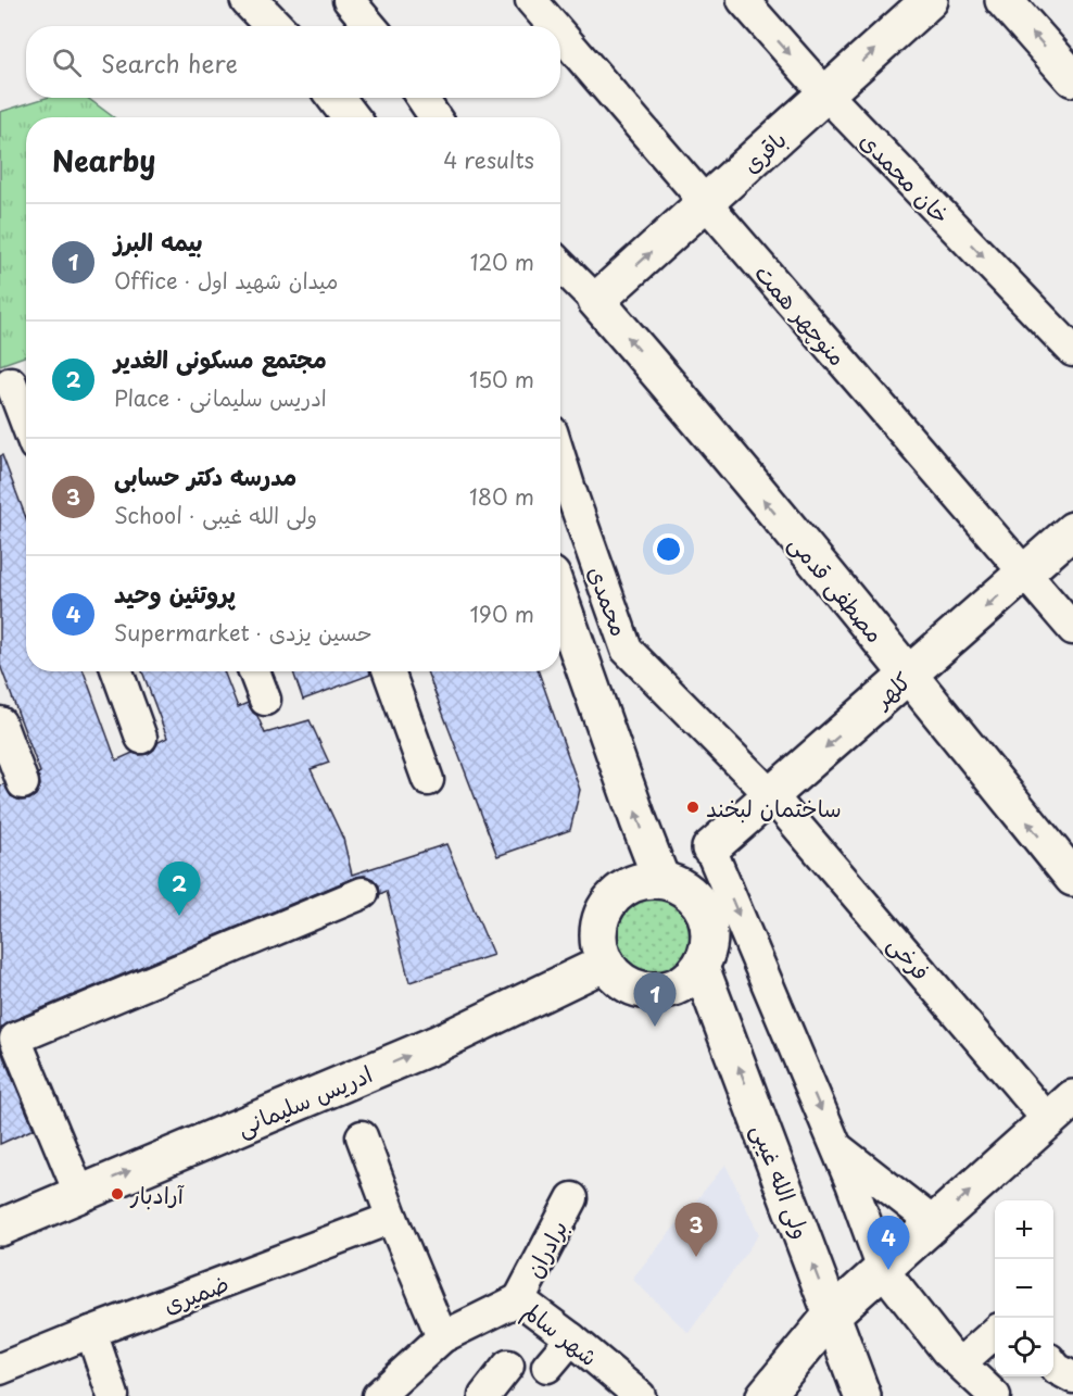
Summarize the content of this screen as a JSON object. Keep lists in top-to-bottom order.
{
  "streets": {
    "street": [
      "باقری",
      "خان محمدی",
      "منوچهر همت",
      "مصطفی قدمی",
      "محمدی",
      "کلهر",
      "فرخی",
      "ادریس سلیمانی",
      "ولی الله غیبی",
      "برادران",
      "ضمیری",
      "شهر سالم"
    ]
  },
  "crossings": [
    ["باقری", "خان محمدی"],
    ["باقری", "منوچهر همت"],
    ["باقری", "مصطفی قدمی"],
    ["منوچهر همت", "کلهر"],
    ["مصطفی قدمی", "کلهر"],
    ["محمدی", "کلهر"],
    ["محمدی", "فرخی"],
    ["کلهر", "فرخی"],
    ["ادریس سلیمانی", "ولی الله غیبی"],
    ["برادران", "شهر سالم"]
  ],
  "one_way": [
    "باقری",
    "خان محمدی",
    "کلهر",
    "ادریس سلیمانی"
  ],
  "places": ["ساختمان لبخند", "آرادبار"],
  "page": {
    "search": "Search here",
    "heading": ["Nearby", "4 results"],
    "list": [
      {
        "mark": "1",
        "name": "بیمه البرز",
        "note": "Office · میدان شهید اول",
        "value": "120 m"
      },
      {
        "mark": "2",
        "name": "مجتمع مسکونی الغدیر",
        "note": "Place · ادریس سلیمانی",
        "value": "150 m"
      },
      {
        "mark": "3",
        "name": "مدرسه دکتر حسابی",
        "note": "School · ولی الله غیبی",
        "value": "180 m"
      },
      {
        "mark": "4",
        "name": "پروتئین وحید",
        "note": "Supermarket · حسین یزدی",
        "value": "190 m"
      }
    ],
    "pins": [
      "2",
      "1",
      "3",
      "4"
    ],
    "map_buttons": ["+", "−"]
  }
}
